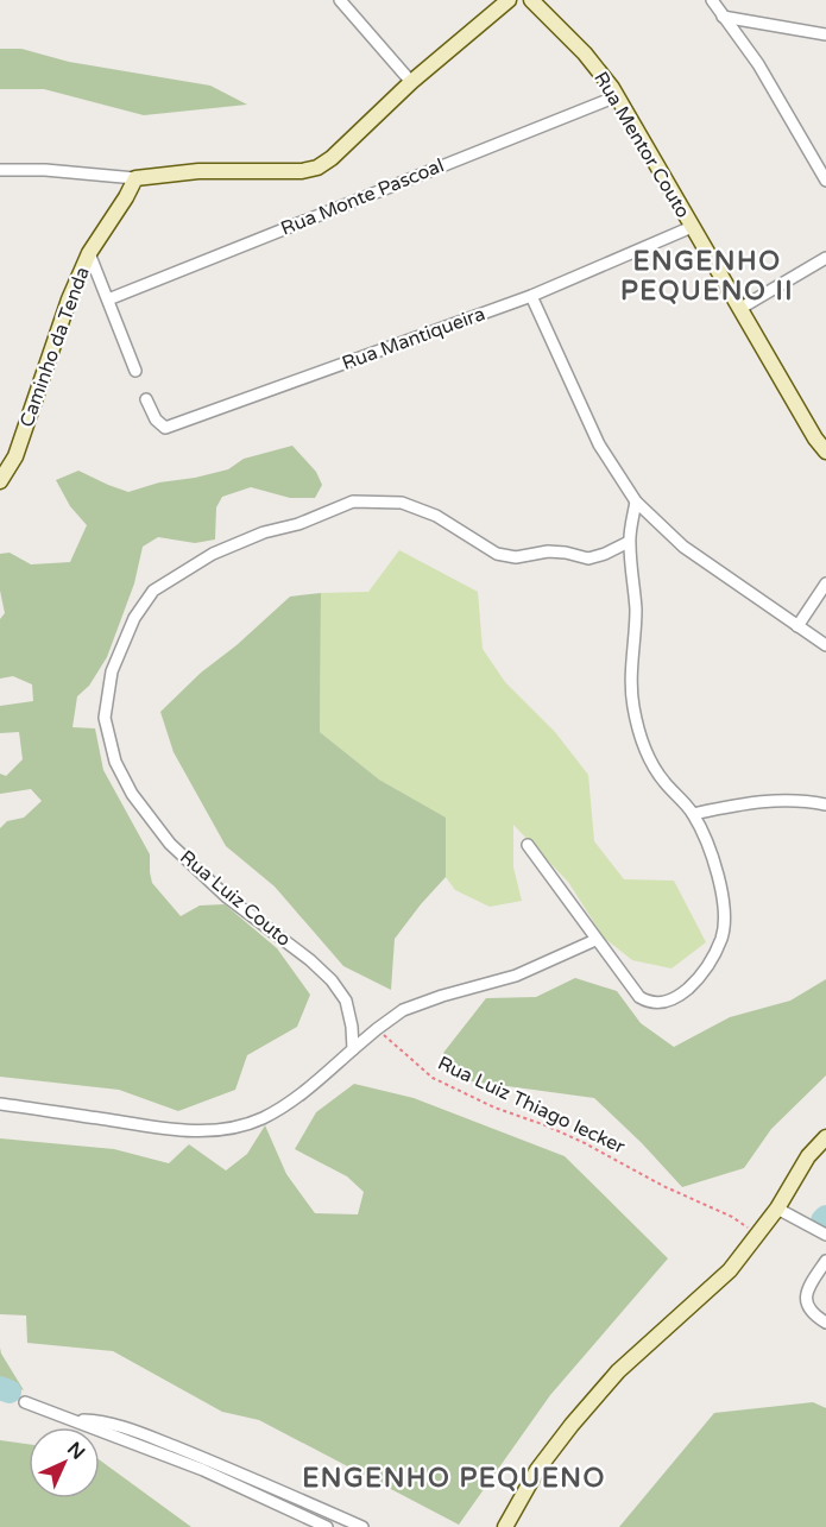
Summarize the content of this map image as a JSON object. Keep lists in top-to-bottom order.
{
  "streets": {
    "street": [
      "Rua Mentor Couto",
      "Rua Monte Pascoal",
      "Rua Mantiqueira",
      "Caminho da Tenda",
      "Rua Luiz Couto"
    ],
    "path": ["Rua Luiz Thiago Iecker"]
  },
  "crossings": [
    ["Rua Mentor Couto", "Rua Monte Pascoal"],
    ["Rua Mentor Couto", "Rua Mantiqueira"]
  ],
  "districts": ["ENGENHO PEQUENO II", "ENGENHO PEQUENO"],
  "north": "top right"
}
